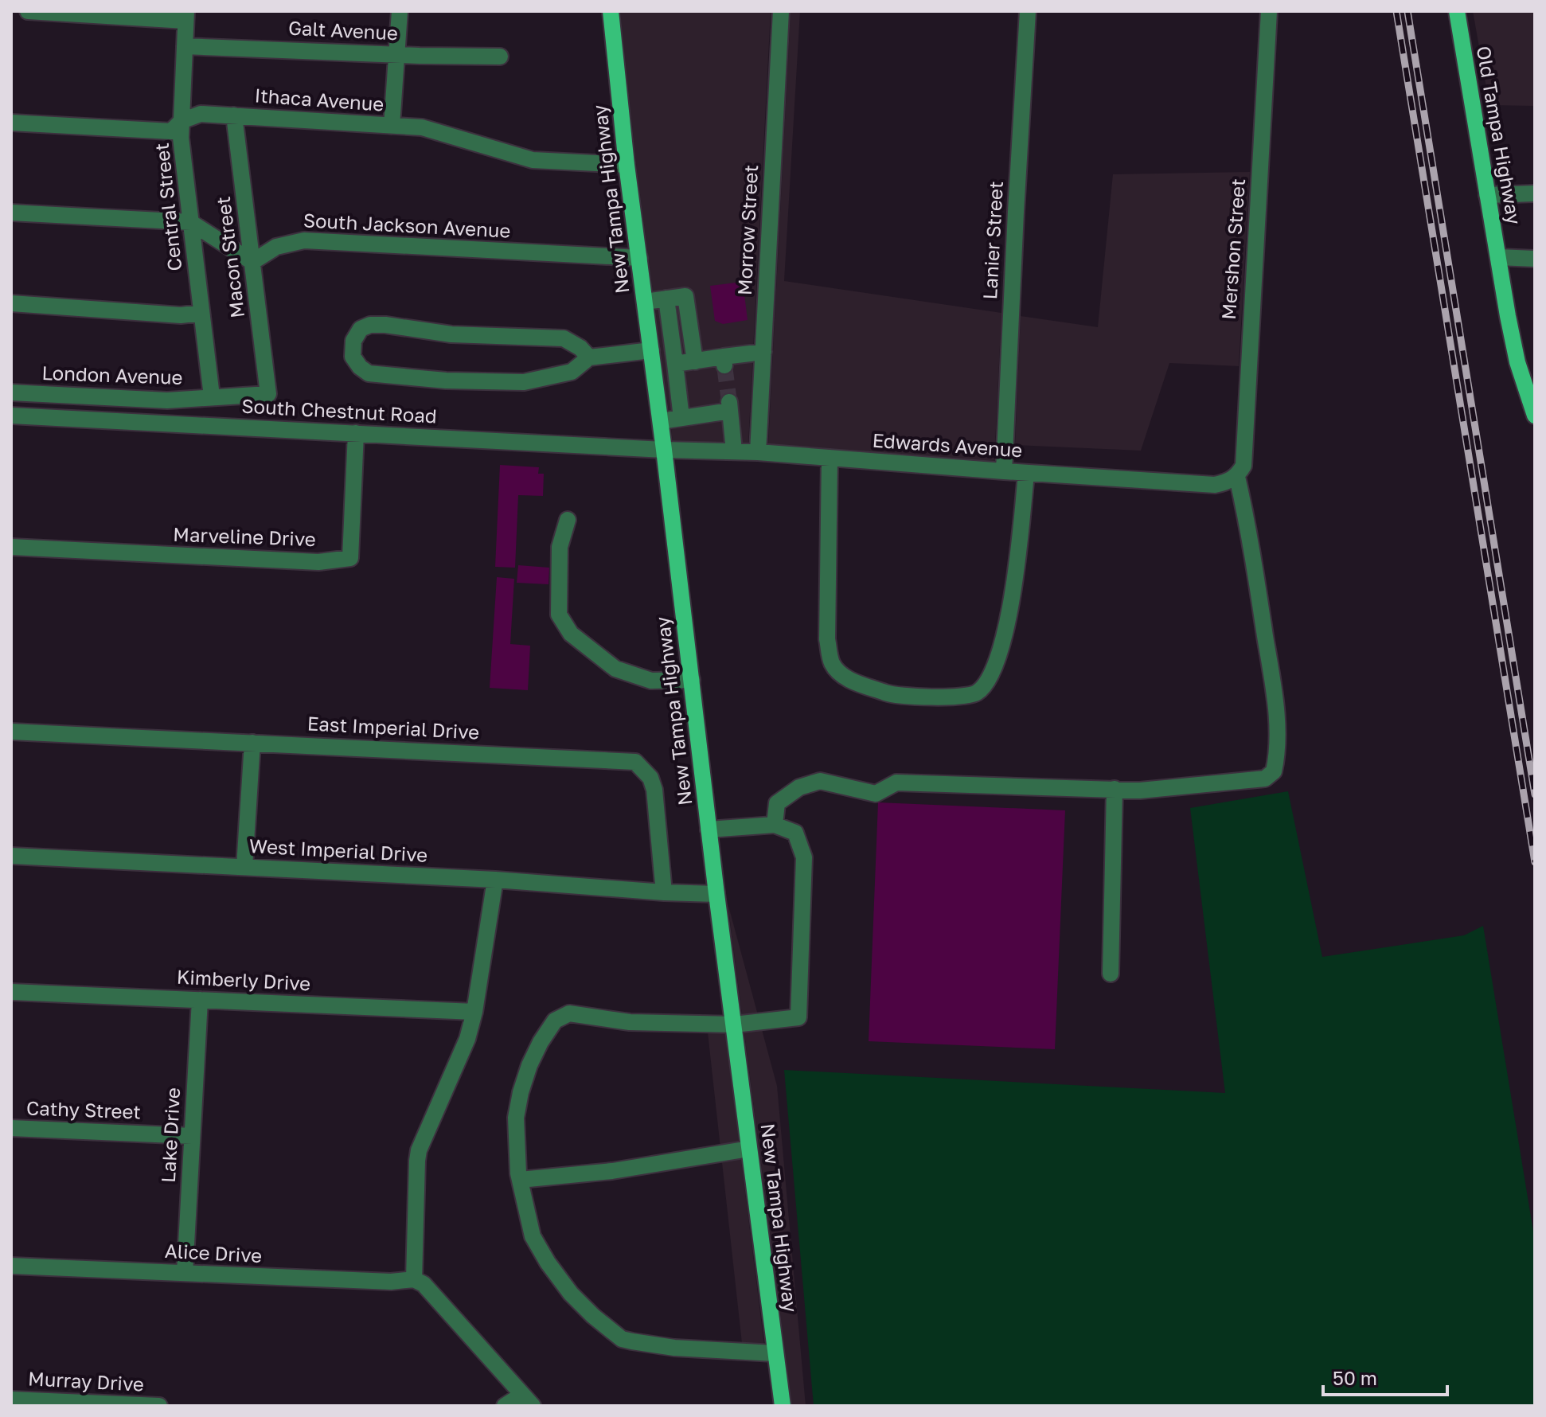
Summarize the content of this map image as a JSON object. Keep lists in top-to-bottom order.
{
  "streets": {
    "main road": ["Old Tampa Highway", "New Tampa Highway"],
    "street": [
      "Galt Avenue",
      "Ithaca Avenue",
      "Central Street",
      "South Jackson Avenue",
      "Morrow Street",
      "Lanier Street",
      "Mershon Street",
      "Macon Street",
      "London Avenue",
      "South Chestnut Road",
      "Edwards Avenue",
      "Marveline Drive",
      "East Imperial Drive",
      "West Imperial Drive",
      "Kimberly Drive",
      "Cathy Street",
      "Lake Drive",
      "Alice Drive",
      "Murray Drive"
    ]
  },
  "crossings": [
    ["Galt Avenue", "Central Street"],
    ["Ithaca Avenue", "New Tampa Highway"],
    ["Ithaca Avenue", "Central Street"],
    ["Ithaca Avenue", "Macon Street"],
    ["New Tampa Highway", "South Jackson Avenue"],
    ["New Tampa Highway", "South Chestnut Road"],
    ["New Tampa Highway", "Edwards Avenue"],
    ["New Tampa Highway", "West Imperial Drive"],
    ["Central Street", "London Avenue"],
    ["South Jackson Avenue", "Macon Street"],
    ["Morrow Street", "Edwards Avenue"],
    ["Lanier Street", "Edwards Avenue"],
    ["Mershon Street", "Edwards Avenue"],
    ["Macon Street", "London Avenue"],
    ["South Chestnut Road", "Edwards Avenue"],
    ["South Chestnut Road", "Marveline Drive"],
    ["East Imperial Drive", "West Imperial Drive"],
    ["Kimberly Drive", "Lake Drive"],
    ["Cathy Street", "Lake Drive"],
    ["Lake Drive", "Alice Drive"]
  ],
  "scale_bar": "50 m"
}
